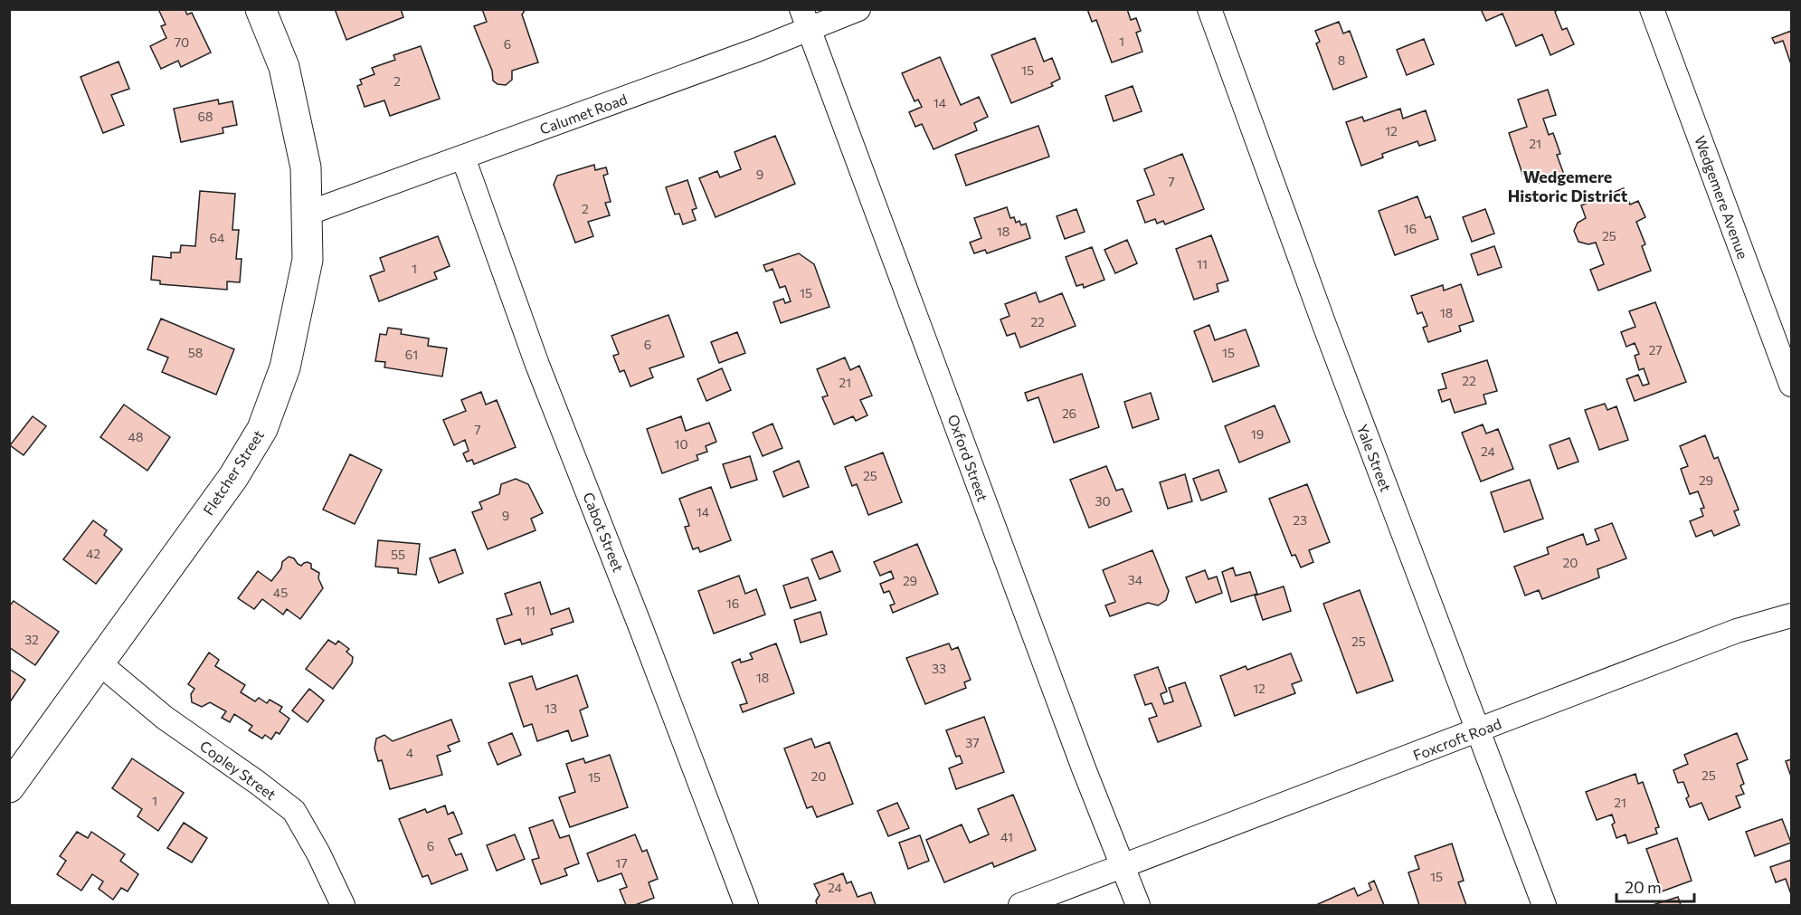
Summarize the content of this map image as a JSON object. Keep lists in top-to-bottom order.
{
  "streets": {
    "street": [
      "Calumet Road",
      "Wedgemere Avenue",
      "Oxford Street",
      "Yale Street",
      "Fletcher Street",
      "Cabot Street",
      "Foxcroft Road",
      "Copley Street"
    ]
  },
  "crossings": [
    ["Calumet Road", "Oxford Street"],
    ["Calumet Road", "Fletcher Street"],
    ["Calumet Road", "Cabot Street"],
    ["Oxford Street", "Foxcroft Road"],
    ["Yale Street", "Foxcroft Road"],
    ["Fletcher Street", "Copley Street"]
  ],
  "districts": ["Wedgemere Historic District"],
  "house_numbers": [
    "1",
    "70",
    "6",
    "8",
    "15",
    "2",
    "14",
    "68",
    "12",
    "21",
    "9",
    "7",
    "2",
    "16",
    "18",
    "25",
    "64",
    "11",
    "1",
    "15",
    "18",
    "22",
    "6",
    "27",
    "58",
    "15",
    "61",
    "22",
    "21",
    "26",
    "7",
    "19",
    "48",
    "10",
    "24",
    "25",
    "29",
    "30",
    "14",
    "9",
    "23",
    "42",
    "55",
    "20",
    "34",
    "29",
    "45",
    "16",
    "11",
    "32",
    "25",
    "33",
    "18",
    "12",
    "13",
    "37",
    "4",
    "25",
    "20",
    "15",
    "1",
    "21",
    "41",
    "6",
    "17",
    "15",
    "24"
  ],
  "scale_bar": "20 m"
}
